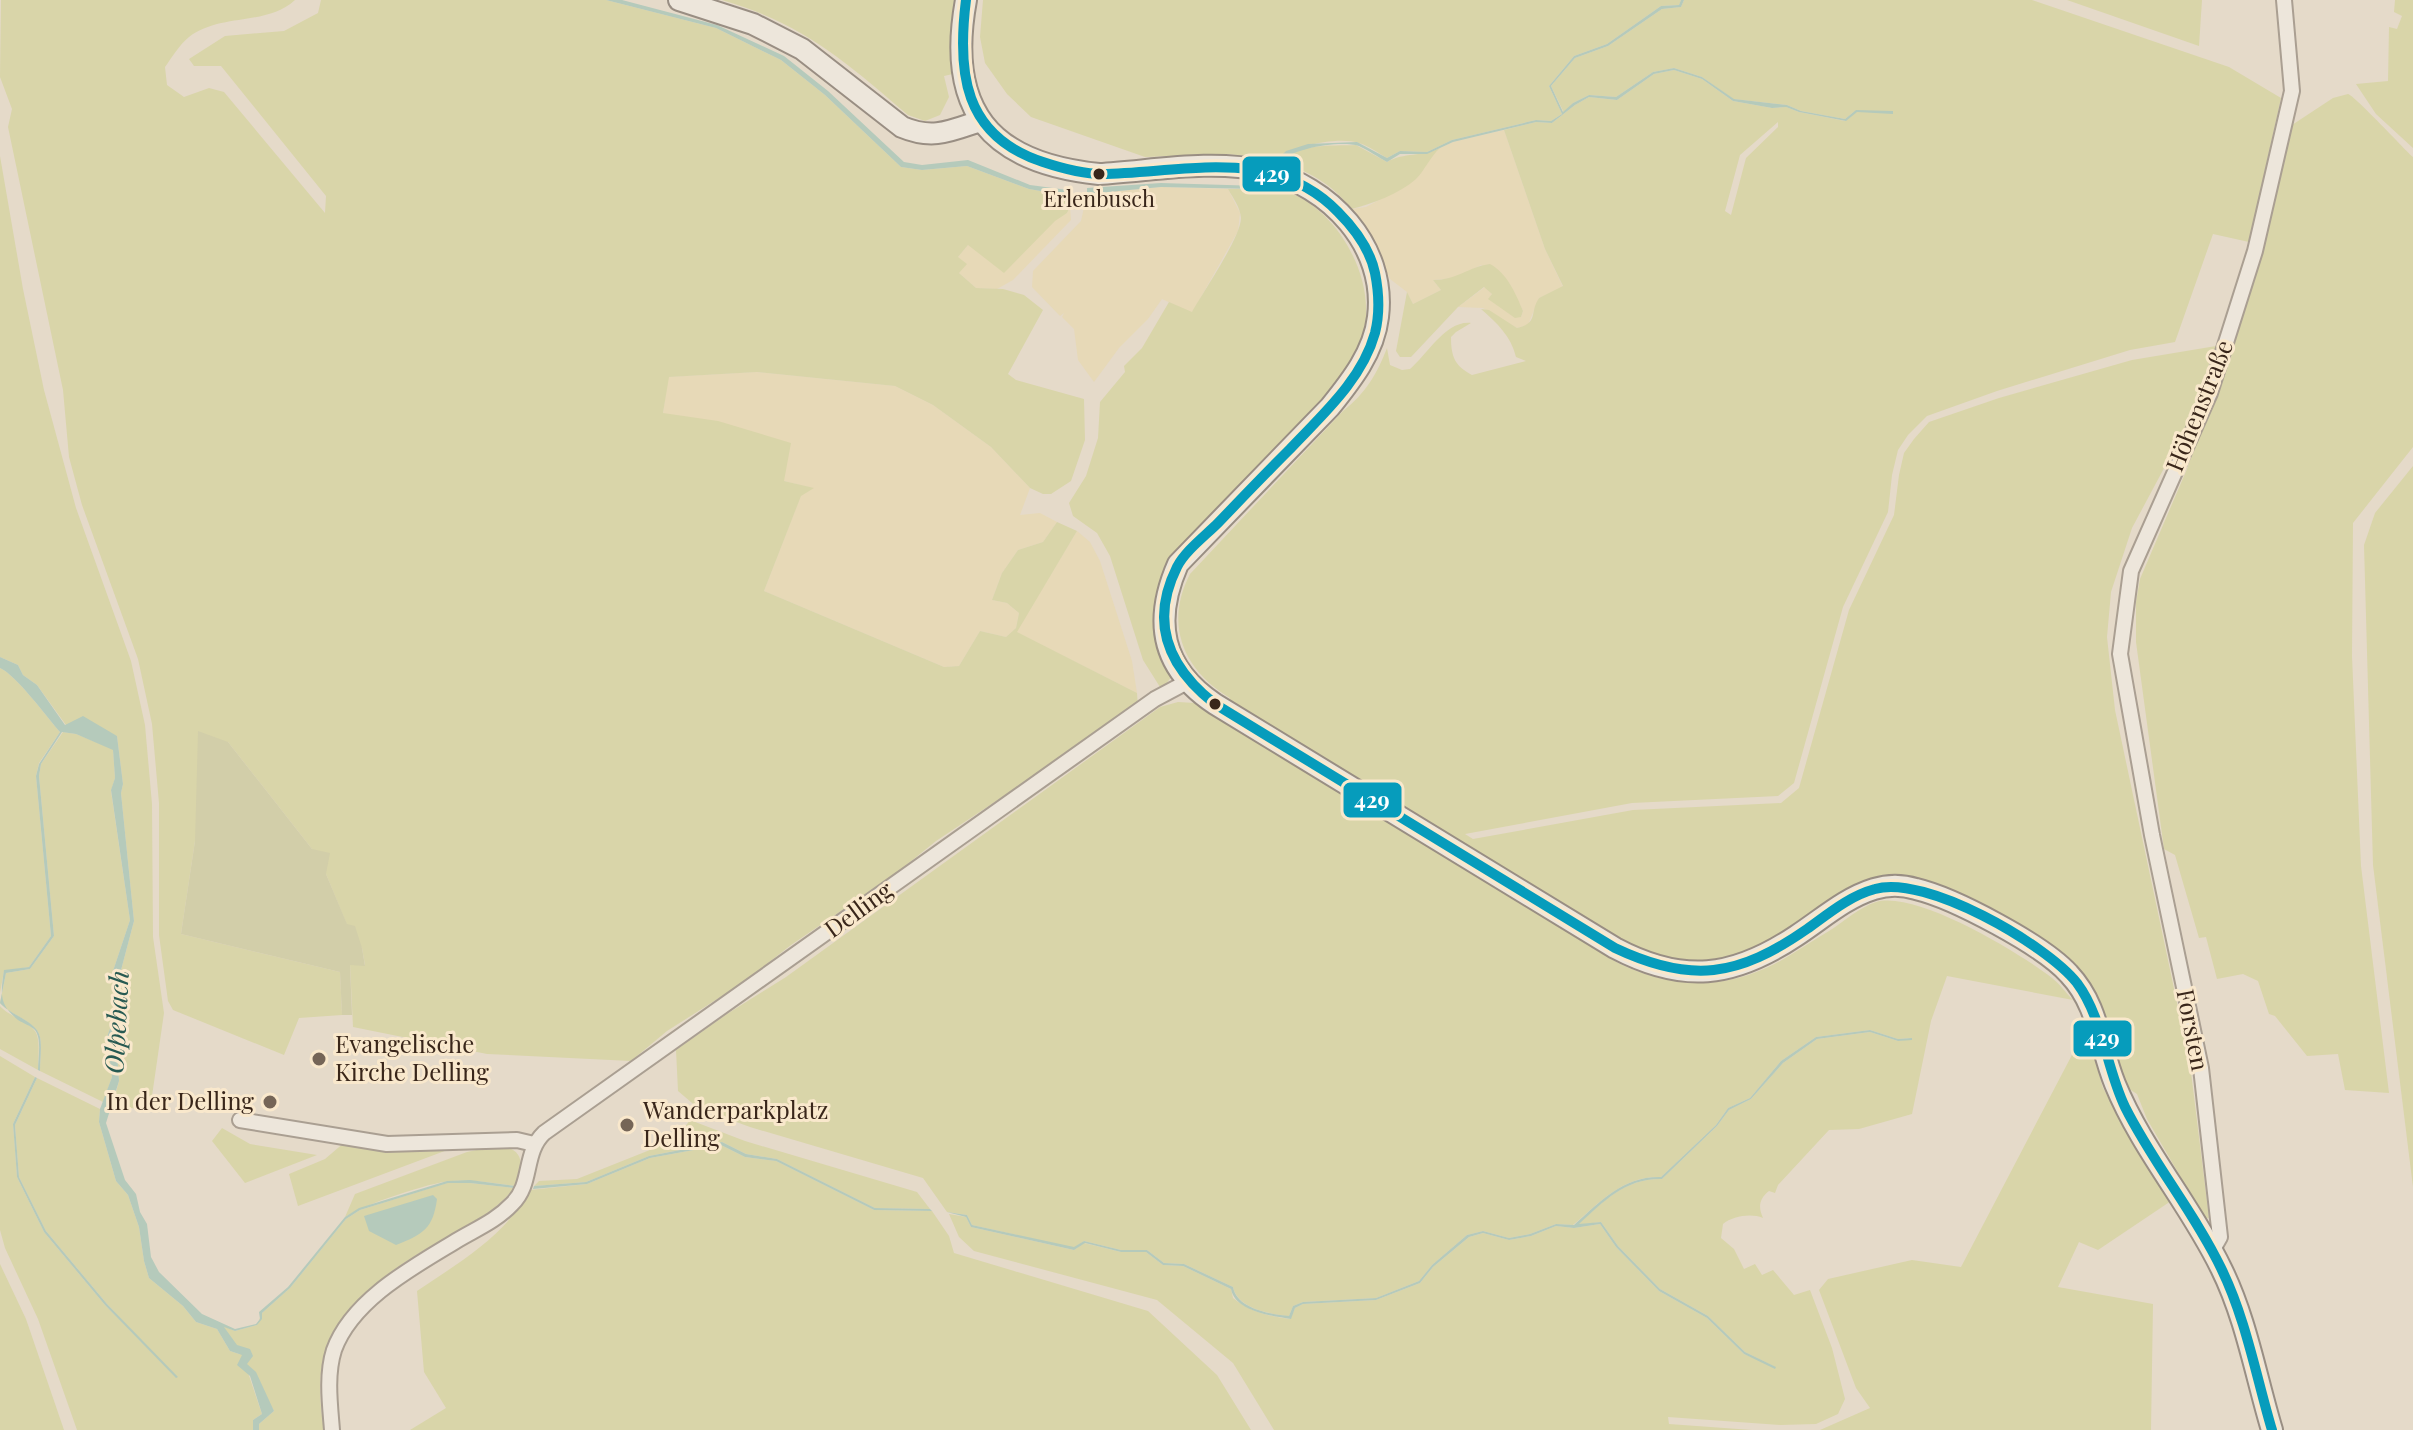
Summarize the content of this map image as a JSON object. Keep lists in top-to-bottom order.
{
  "streets": {
    "street": ["Höhenstraße", "Delling", "Forsten"]
  },
  "crossings": [
    ["Höhenstraße", "Forsten"]
  ],
  "water": ["Olpebach"],
  "places": [
    "Erlenbusch",
    "Evangelische Kirche Delling",
    "In der Delling",
    "Wanderparkplatz Delling"
  ],
  "lines": ["transit line 429"]
}
